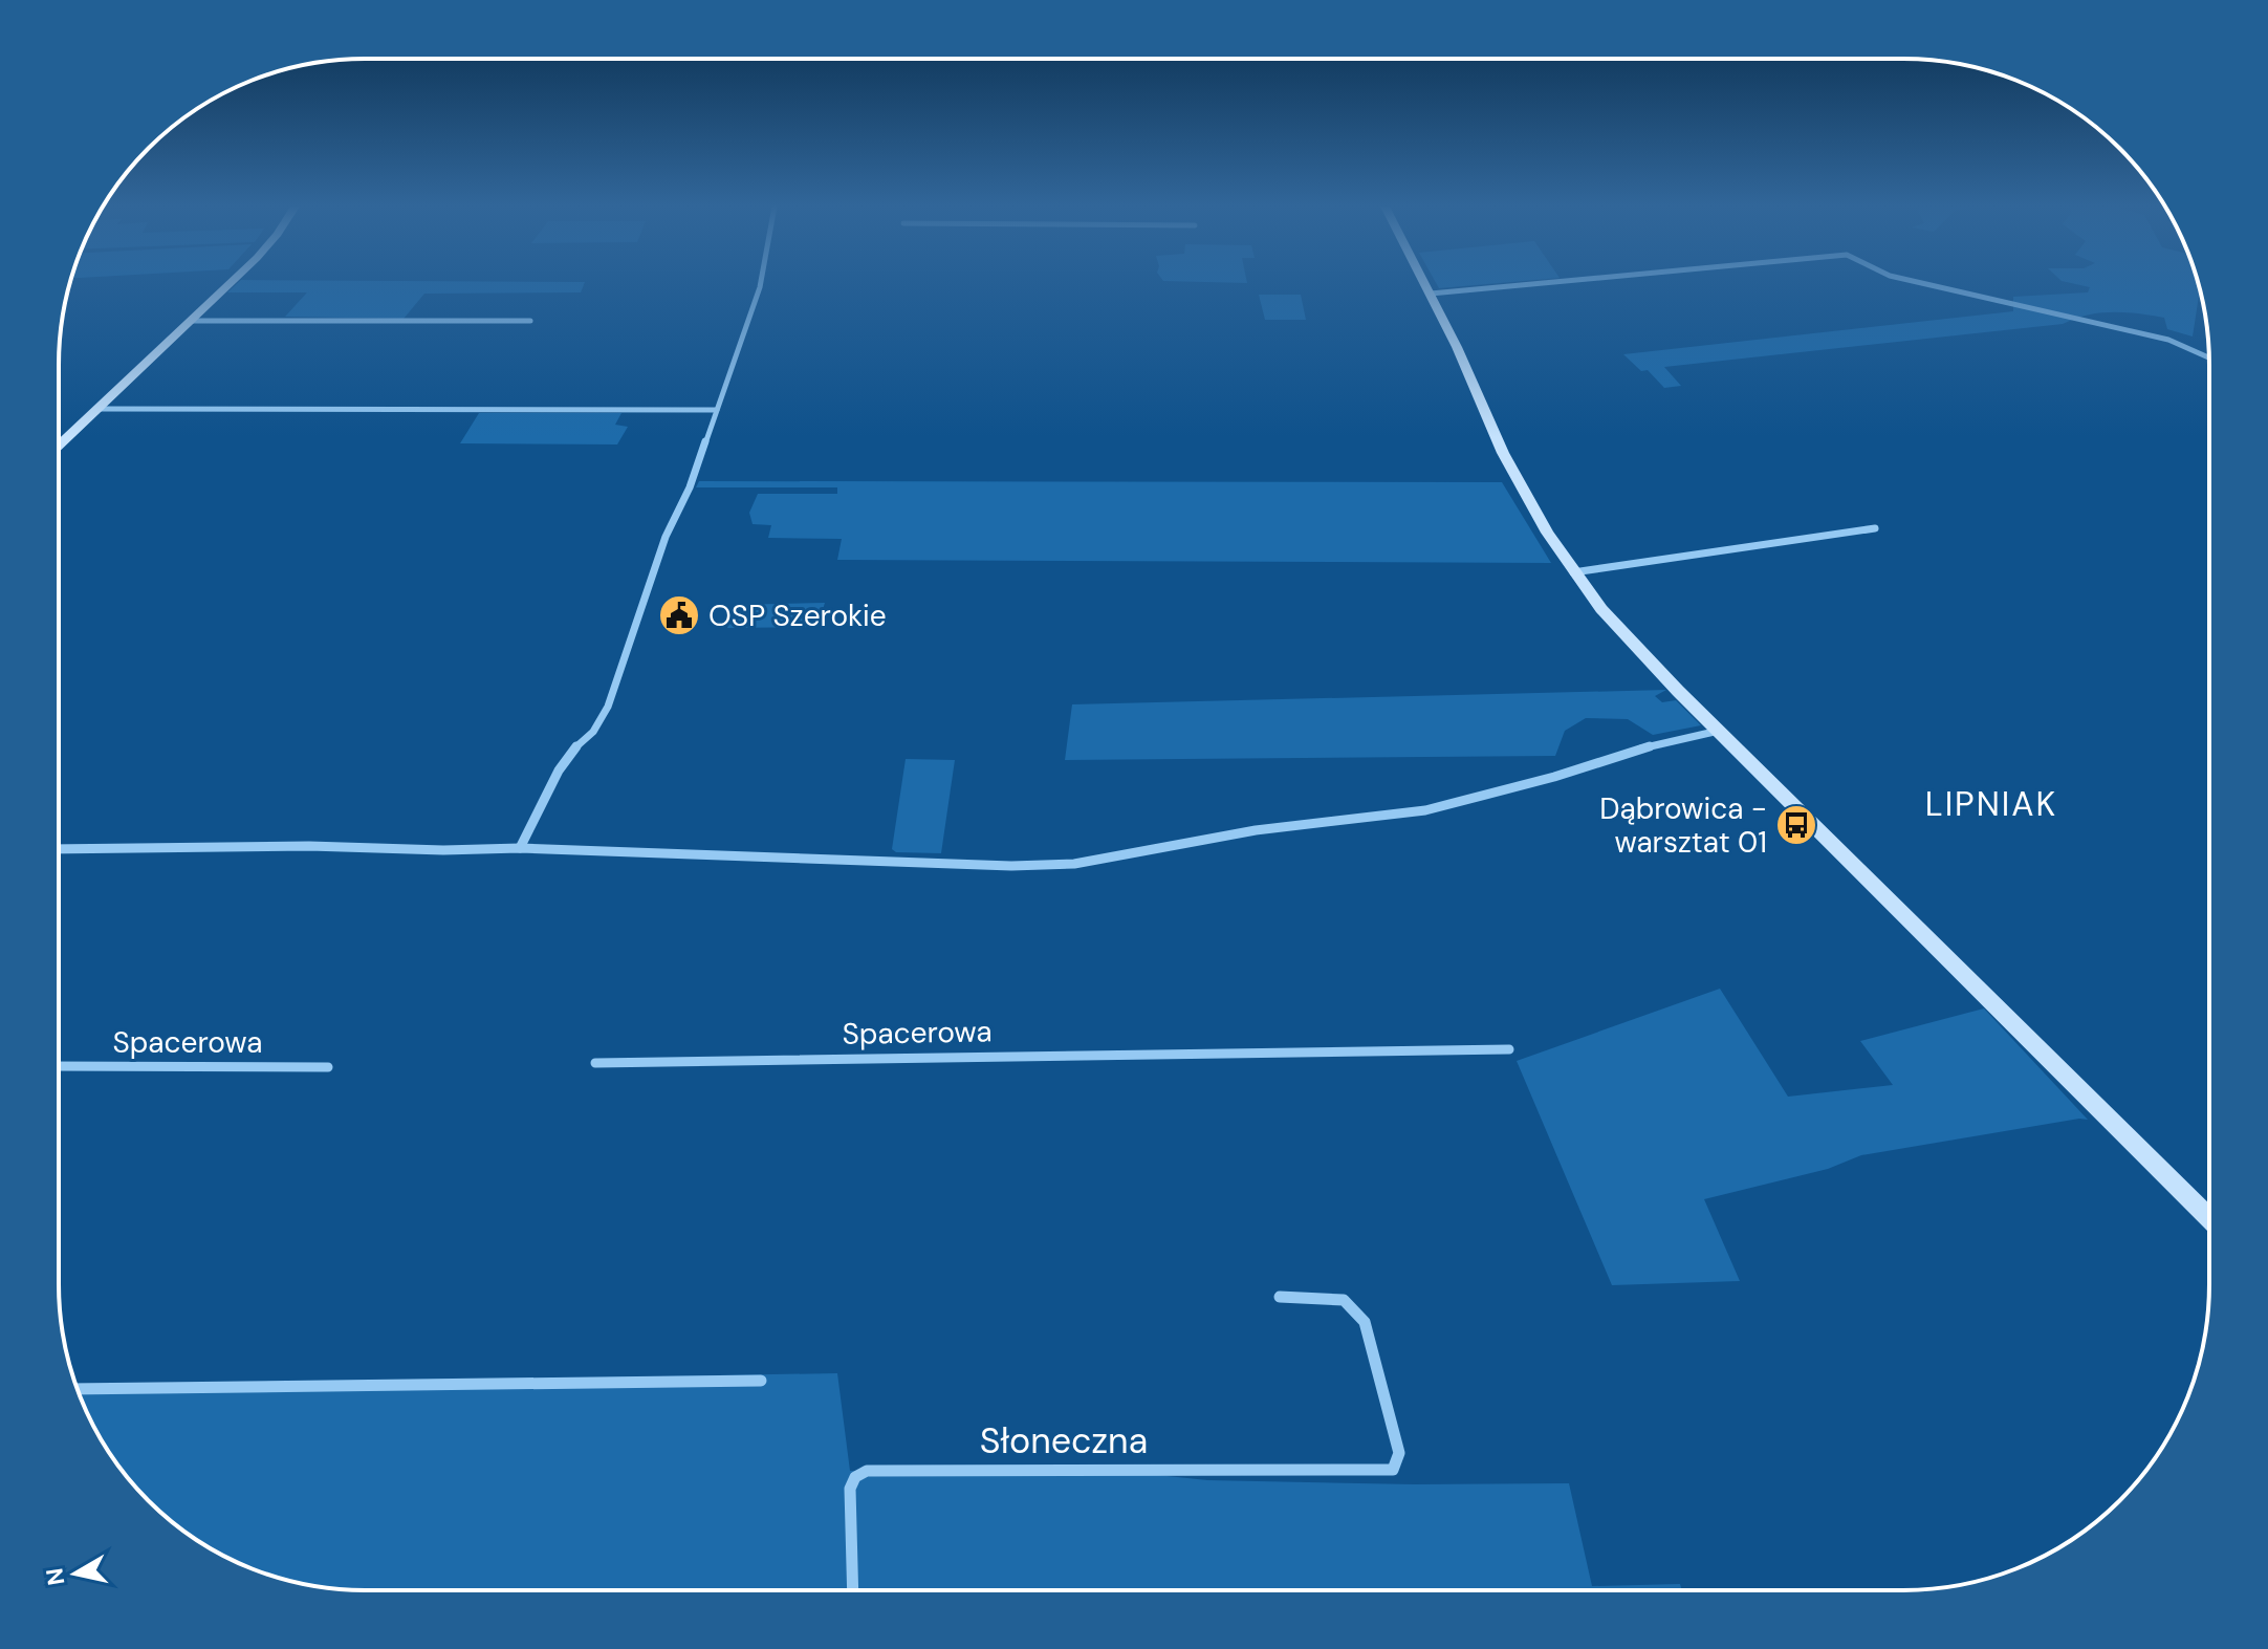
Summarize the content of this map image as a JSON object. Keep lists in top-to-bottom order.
{
  "streets": {
    "street": ["Spacerowa", "Słoneczna"]
  },
  "districts": ["LIPNIAK"],
  "places": {
    "public building": ["OSP Szerokie"],
    "bus stop": ["Dąbrowica - warsztat 01"]
  },
  "north": "left"
}
